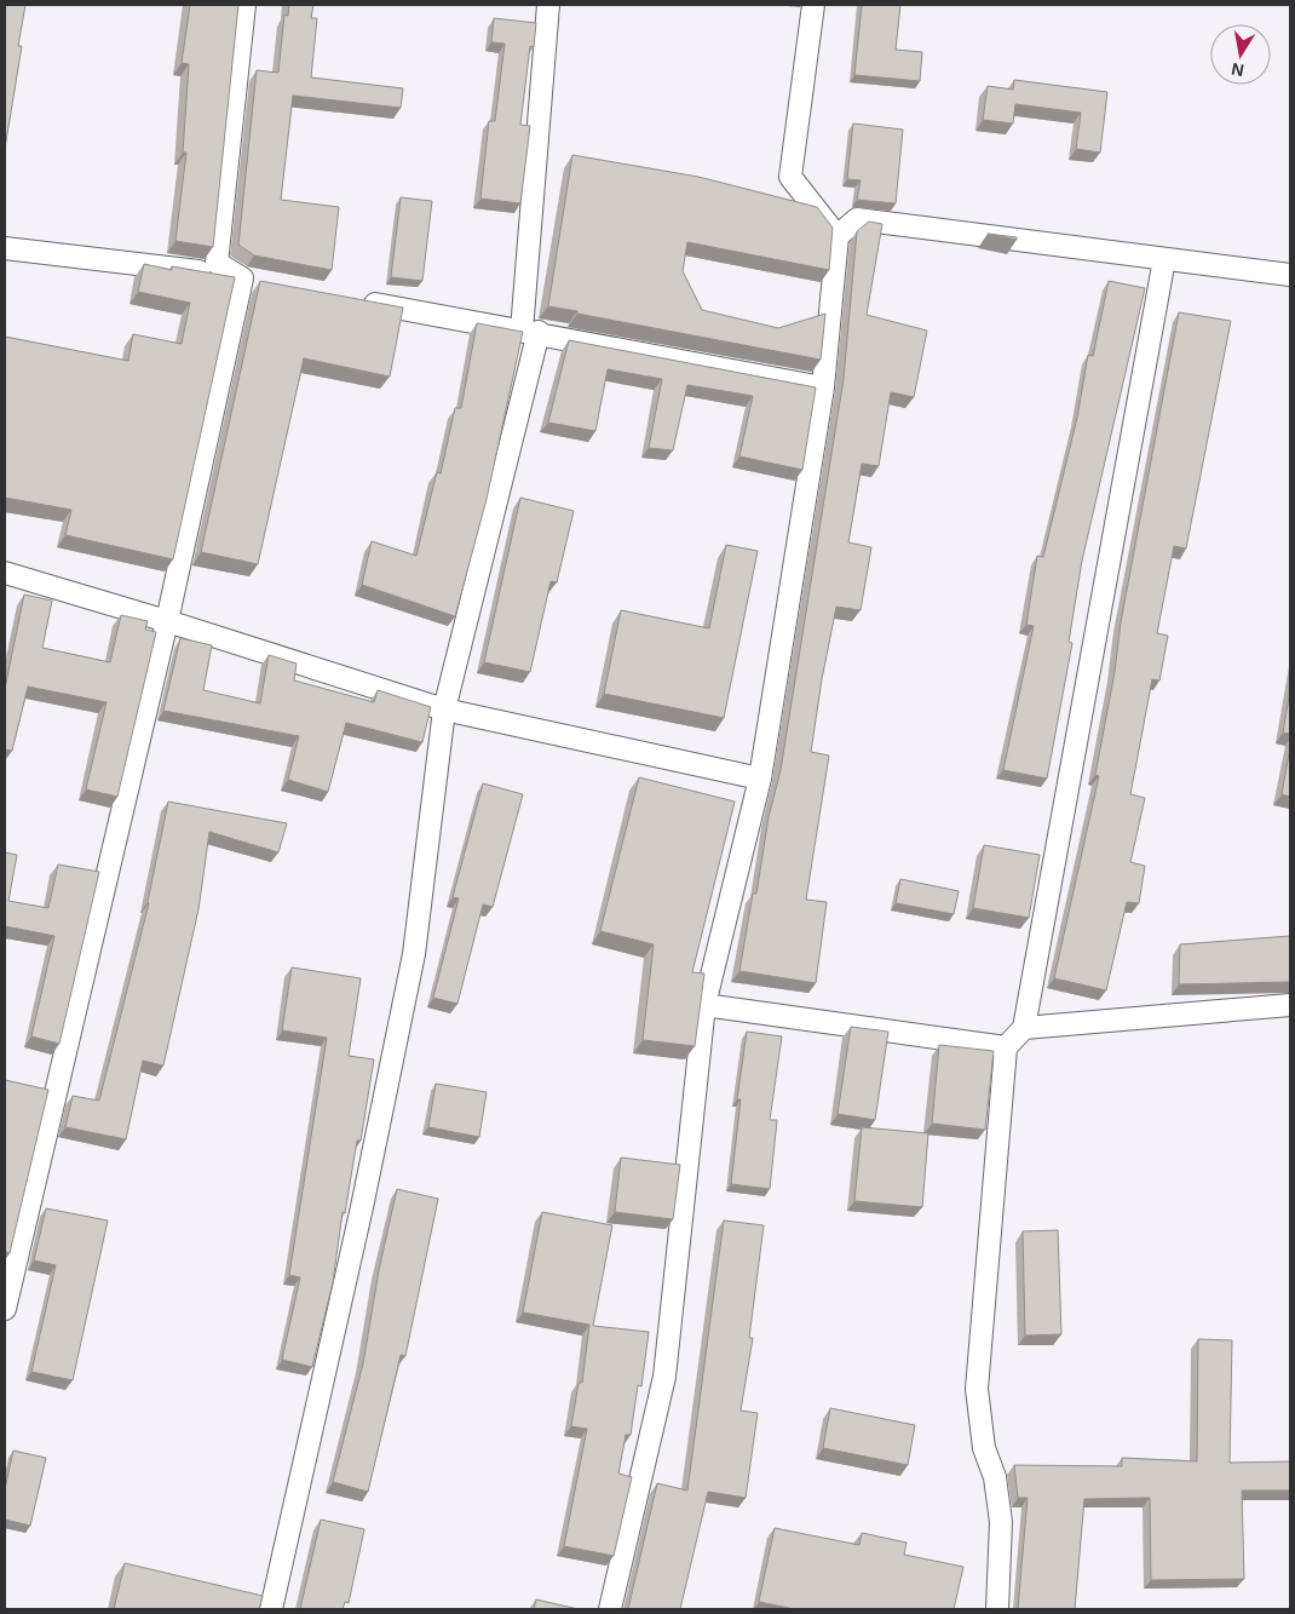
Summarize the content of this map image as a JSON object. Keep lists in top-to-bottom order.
{
  "north": "bottom"
}
